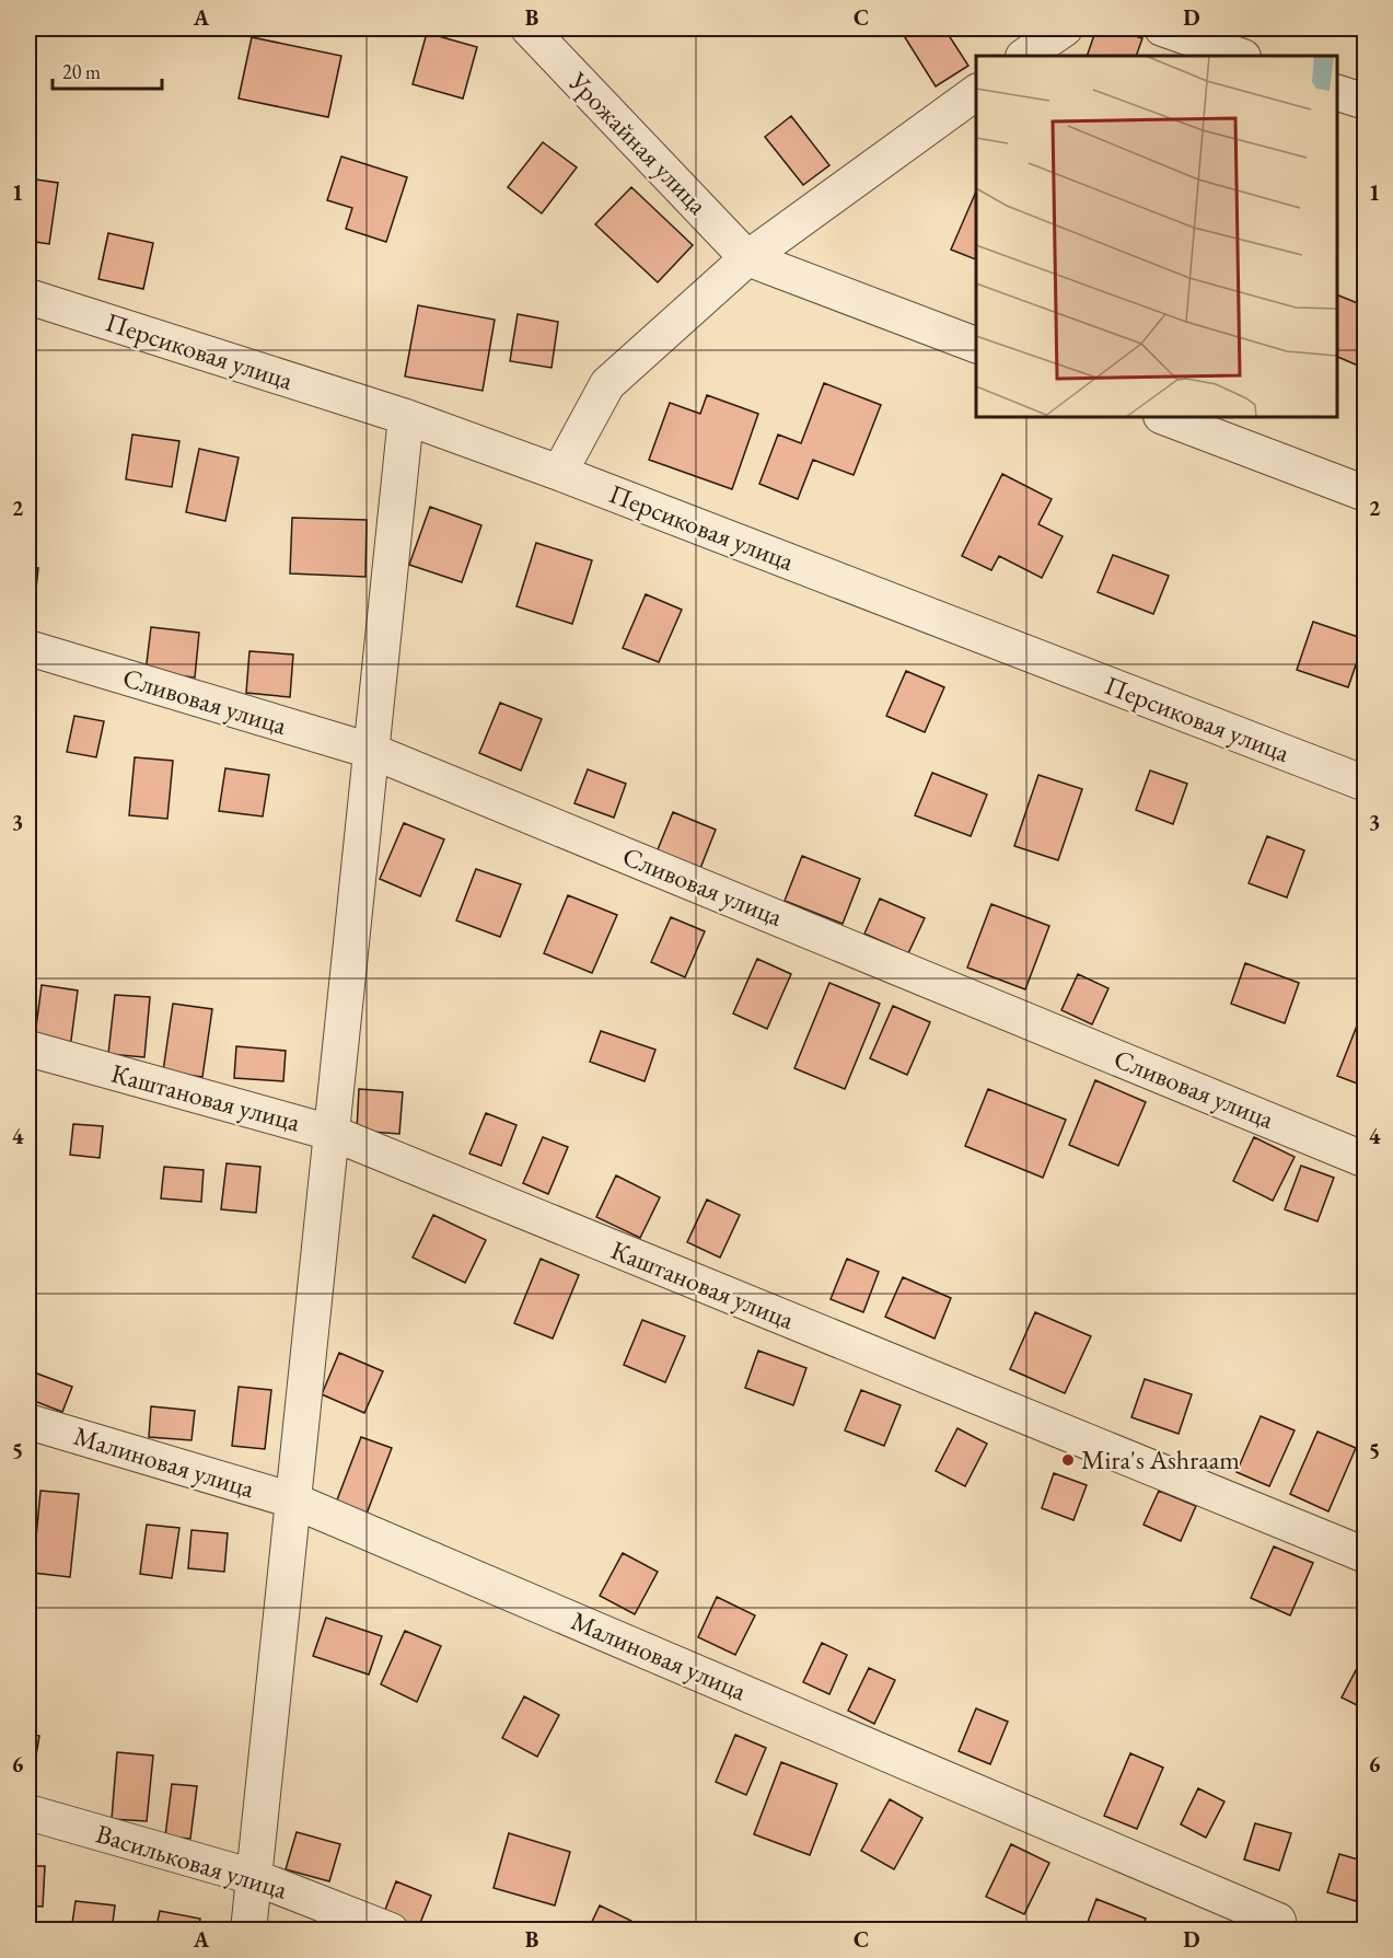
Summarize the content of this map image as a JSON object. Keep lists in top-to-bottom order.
{
  "streets": {
    "street": [
      "Урожайная улица",
      "Персиковая улица",
      "Сливовая улица",
      "Каштановая улица",
      "Малиновая улица",
      "Васильковая улица"
    ]
  },
  "places": ["Mira's Ashraam"],
  "scale_bar": "20 m",
  "grid": {
    "columns": [
      "A",
      "B",
      "C",
      "D"
    ],
    "rows": [
      "1",
      "2",
      "3",
      "4",
      "5",
      "6"
    ]
  }
}
